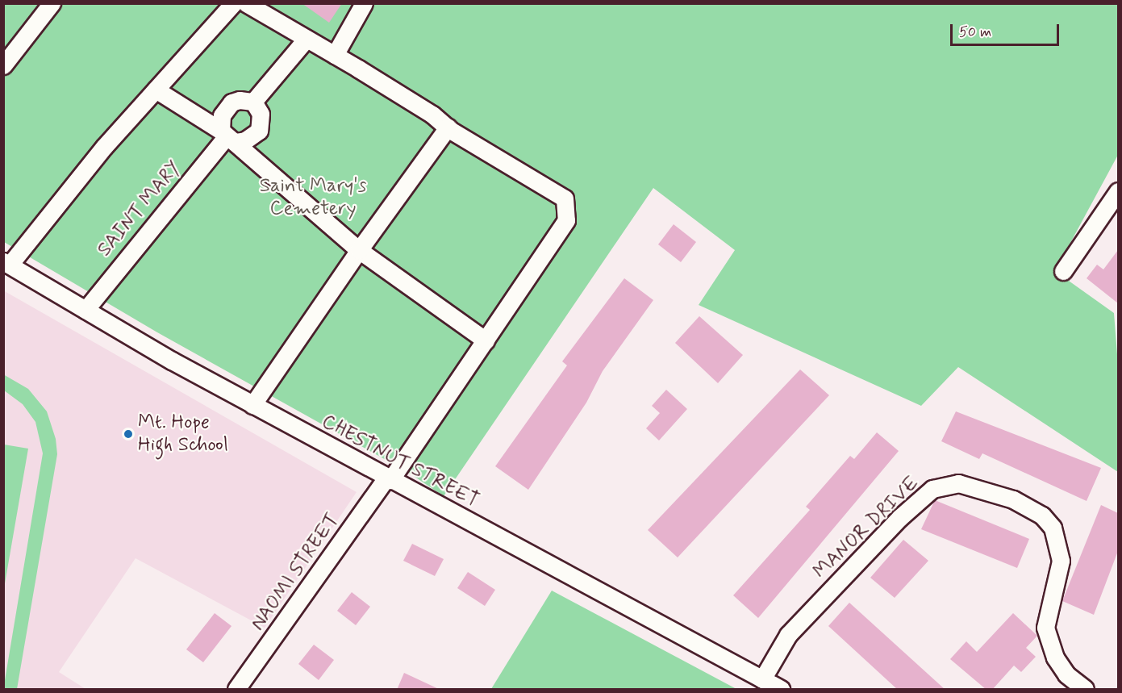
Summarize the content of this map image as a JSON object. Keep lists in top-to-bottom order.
{
  "streets": {
    "street": [
      "SAINT MARY",
      "CHESTNUT STREET",
      "MANOR DRIVE",
      "NAOMI STREET"
    ]
  },
  "crossings": [
    ["SAINT MARY", "CHESTNUT STREET"],
    ["CHESTNUT STREET", "MANOR DRIVE"],
    ["CHESTNUT STREET", "NAOMI STREET"]
  ],
  "parks": ["Saint Mary's Cemetery"],
  "places": ["Mt. Hope High School"],
  "scale_bar": "50 m"
}
